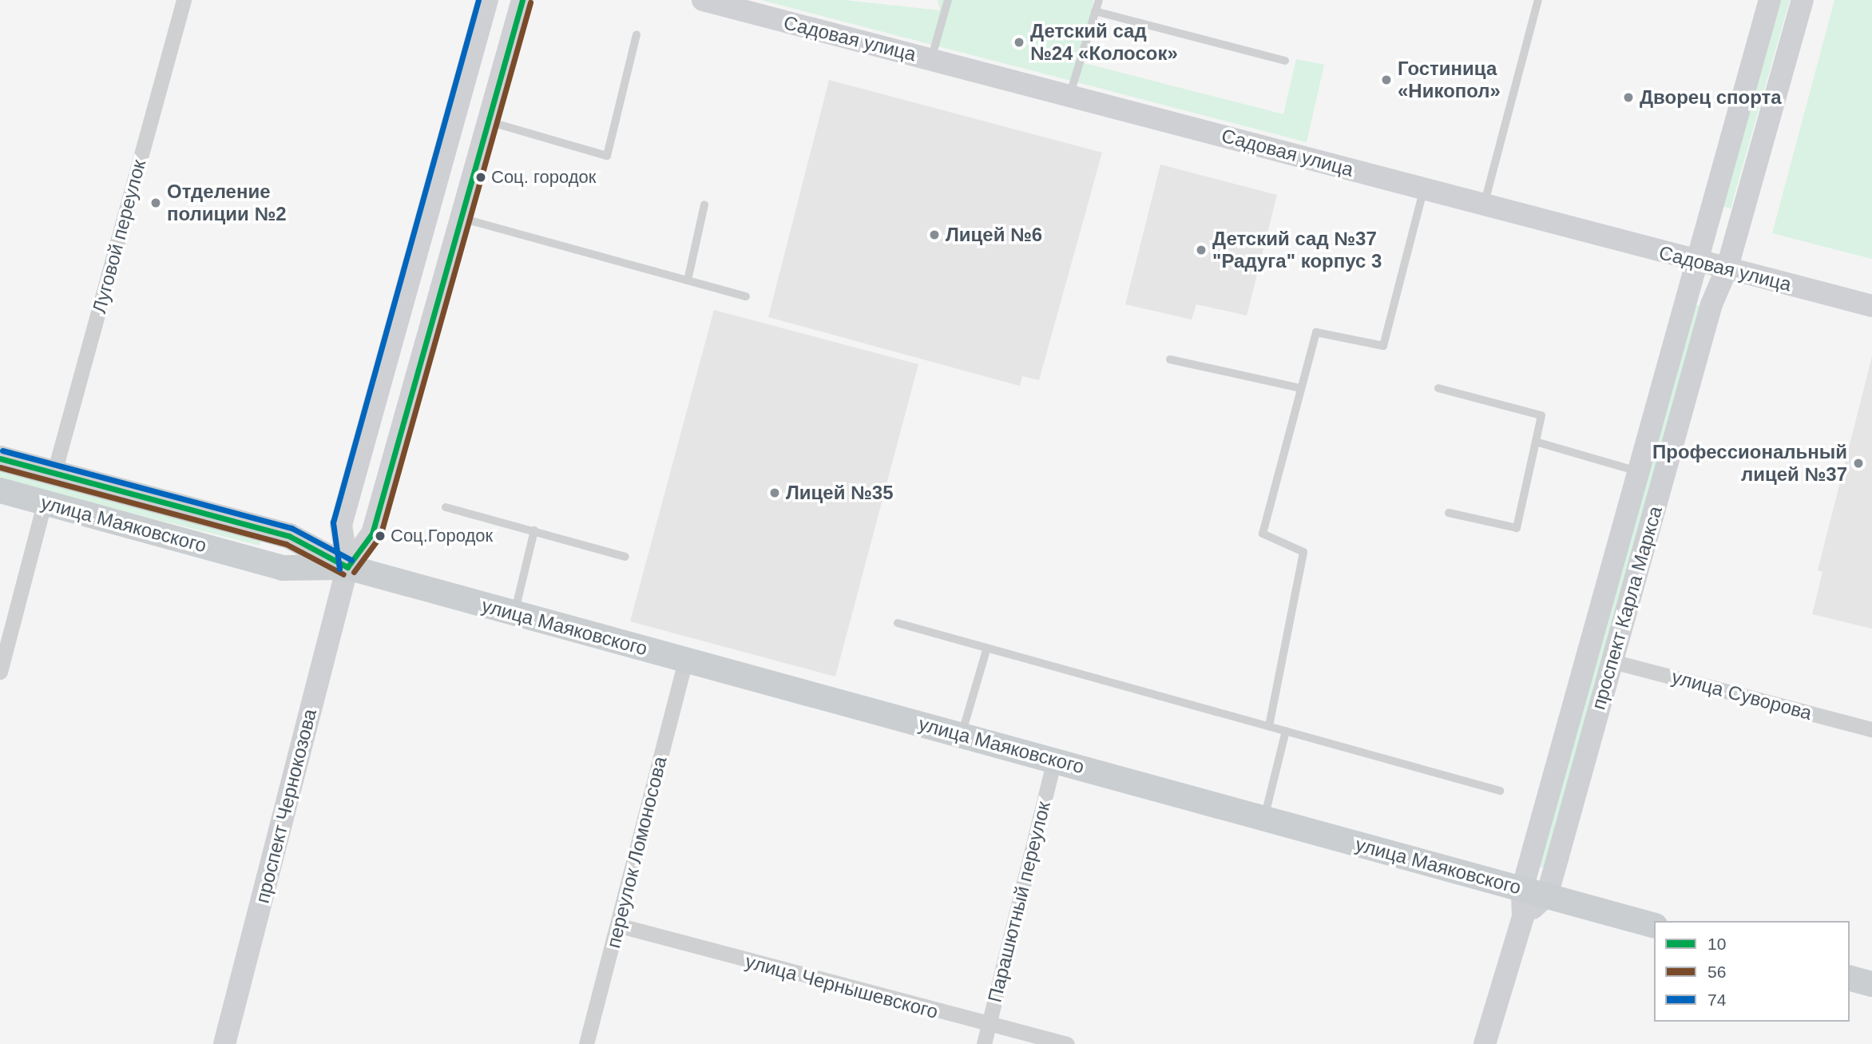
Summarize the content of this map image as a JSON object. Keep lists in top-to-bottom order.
{
  "streets": {
    "main road": ["улица Маяковского"],
    "street": [
      "Садовая улица",
      "Луговой переулок",
      "проспект Карла Маркса",
      "улица Суворова",
      "проспект Чернокозова",
      "переулок Ломоносова",
      "Парашютный переулок",
      "улица Чернышевского"
    ]
  },
  "crossings": [
    ["Садовая улица", "проспект Карла Маркса"],
    ["Луговой переулок", "улица Маяковского"],
    ["улица Маяковского", "проспект Карла Маркса"],
    ["улица Маяковского", "проспект Чернокозова"],
    ["улица Маяковского", "переулок Ломоносова"],
    ["улица Маяковского", "Парашютный переулок"],
    ["проспект Карла Маркса", "улица Суворова"],
    ["переулок Ломоносова", "улица Чернышевского"],
    ["Парашютный переулок", "улица Чернышевского"]
  ],
  "places": [
    "Детский сад №24 «Колосок»",
    "Гостиница «Никопол»",
    "Дворец спорта",
    "Соц. городок",
    "Отделение полиции №2",
    "Лицей №6",
    "Детский сад №37 \"Радуга\" корпус 3",
    "Профессиональный лицей №37",
    "Лицей №35",
    "Соц.Городок"
  ],
  "lines": ["transit line 10", "transit line 74", "transit line 56"],
  "legend": ["10", "56", "74"]
}
